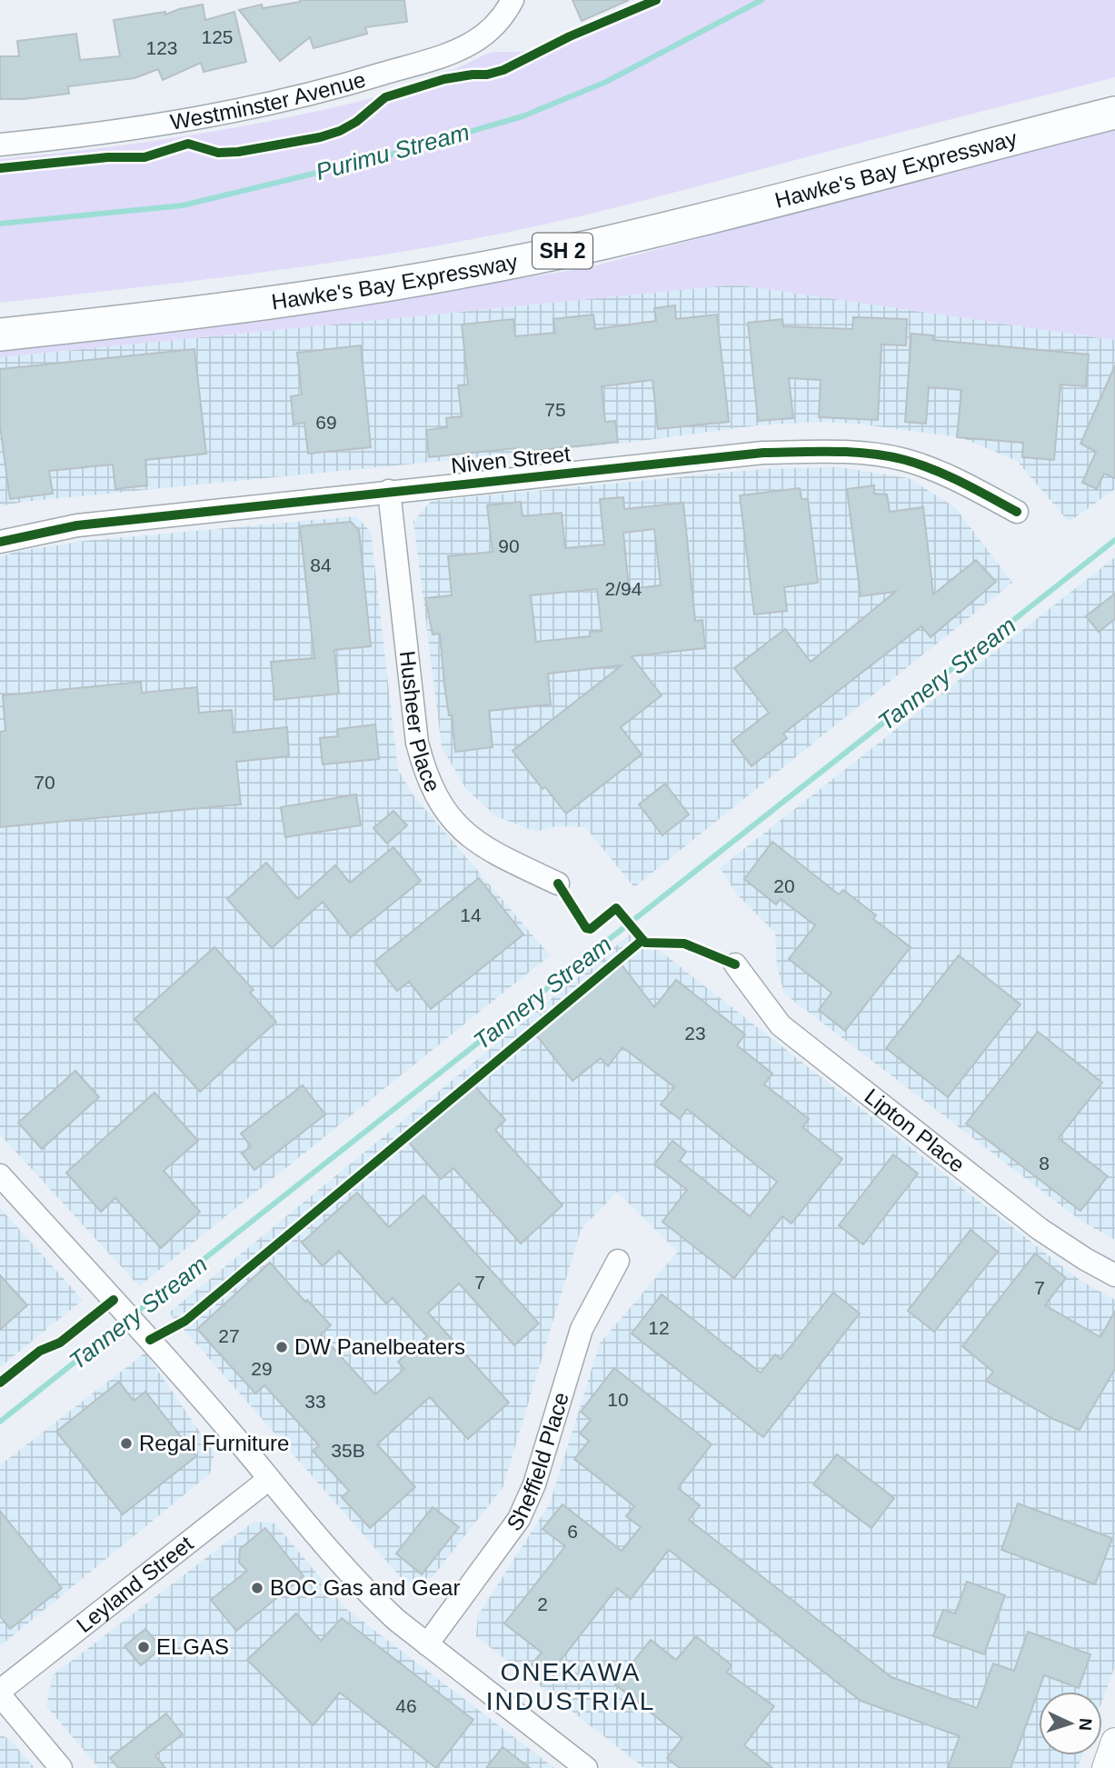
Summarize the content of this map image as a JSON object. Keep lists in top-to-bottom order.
{
  "streets": {
    "highway": ["Hawke's Bay Expressway", "SH 2"],
    "street": [
      "Westminster Avenue",
      "Niven Street",
      "Husheer Place",
      "Lipton Place",
      "Sheffield Place",
      "Leyland Street"
    ]
  },
  "crossings": [
    ["Niven Street", "Husheer Place"]
  ],
  "districts": ["ONEKAWA INDUSTRIAL"],
  "water": ["Purimu Stream", "Tannery Stream"],
  "places": [
    "DW Panelbeaters",
    "Regal Furniture",
    "BOC Gas and Gear",
    "ELGAS"
  ],
  "house_numbers": [
    "125",
    "123",
    "75",
    "69",
    "90",
    "84",
    "2/94",
    "70",
    "20",
    "14",
    "23",
    "8",
    "7",
    "7",
    "12",
    "27",
    "29",
    "10",
    "33",
    "35B",
    "6",
    "2",
    "46"
  ],
  "north": "right"
}
